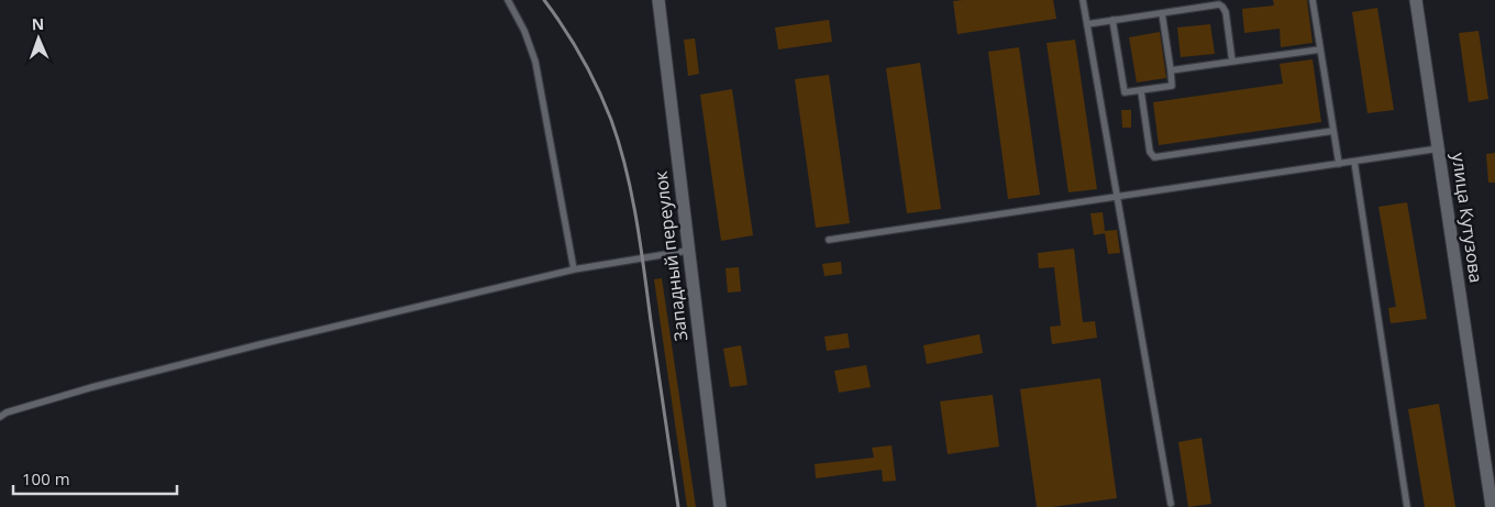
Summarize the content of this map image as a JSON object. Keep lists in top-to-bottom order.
{
  "streets": {
    "street": ["улица Кутузова", "Западный переулок"]
  },
  "scale_bar": "100 m",
  "north": "top"
}
